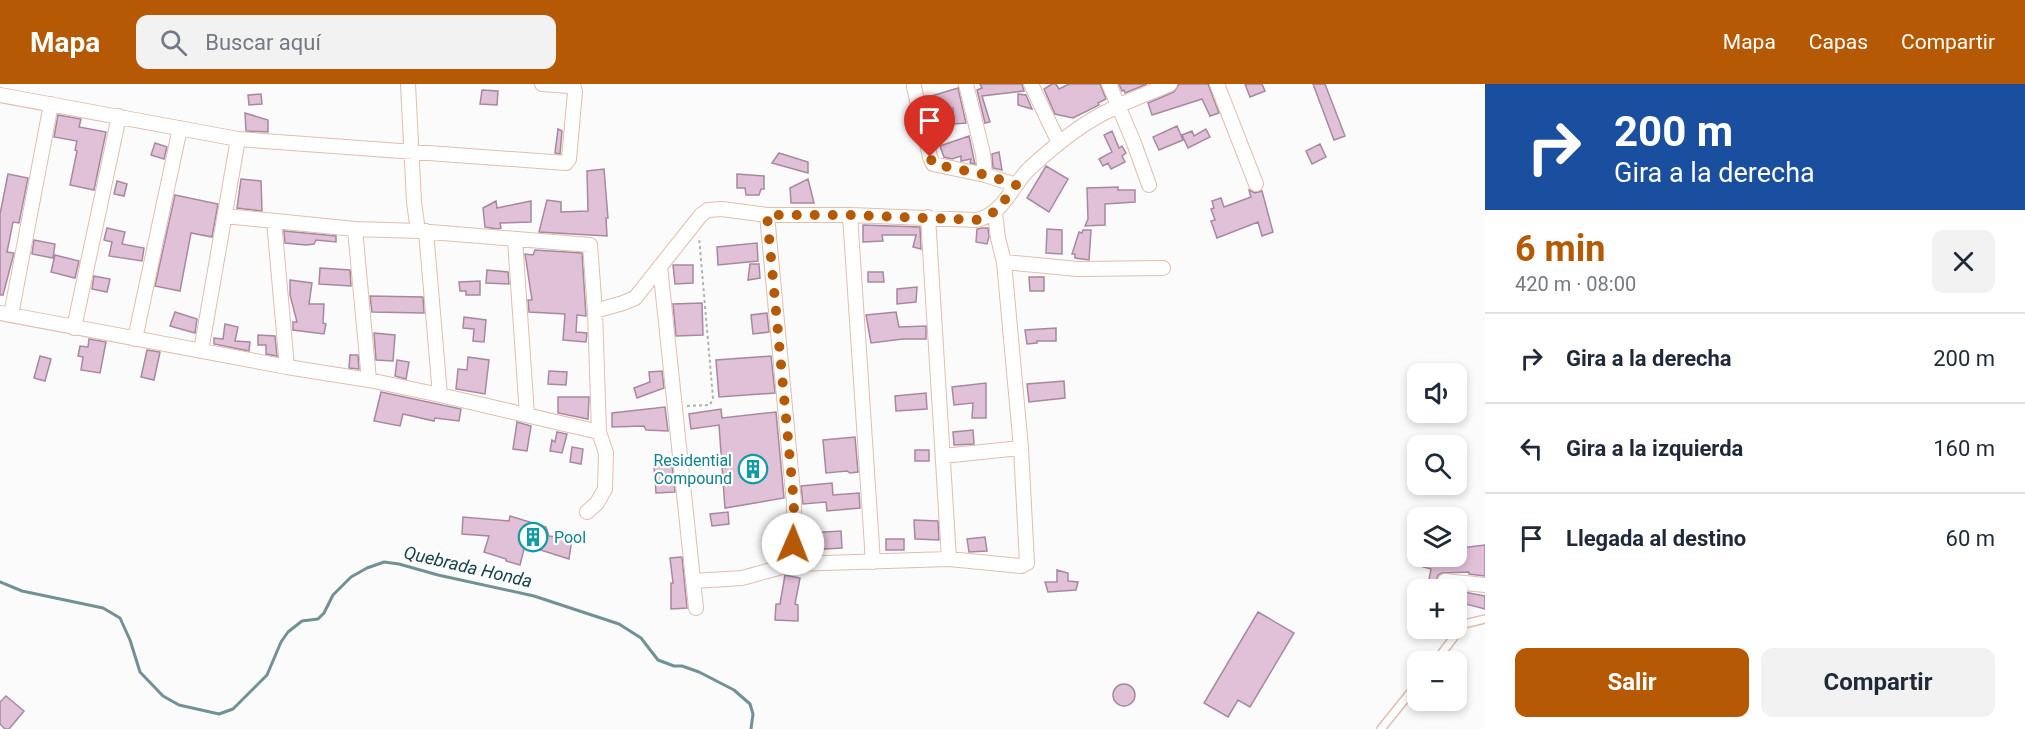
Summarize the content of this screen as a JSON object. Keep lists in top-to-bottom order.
{
  "water": ["Quebrada Honda"],
  "places": {
    "building": ["Residential Compound", "Pool"]
  },
  "page": {
    "header": "Mapa",
    "search": "Buscar aquí",
    "nav": ["Mapa", "Capas", "Compartir"],
    "turn": ["200 m", "Gira a la derecha"],
    "heading": ["6 min", "420 m · 08:00"],
    "list": [
      {
        "name": "Gira a la derecha",
        "value": "200 m"
      },
      {
        "name": "Gira a la izquierda",
        "value": "160 m"
      },
      {
        "name": "Llegada al destino",
        "value": "60 m"
      }
    ],
    "map_buttons": ["+", "−"],
    "buttons": ["Salir", "Compartir"]
  }
}
